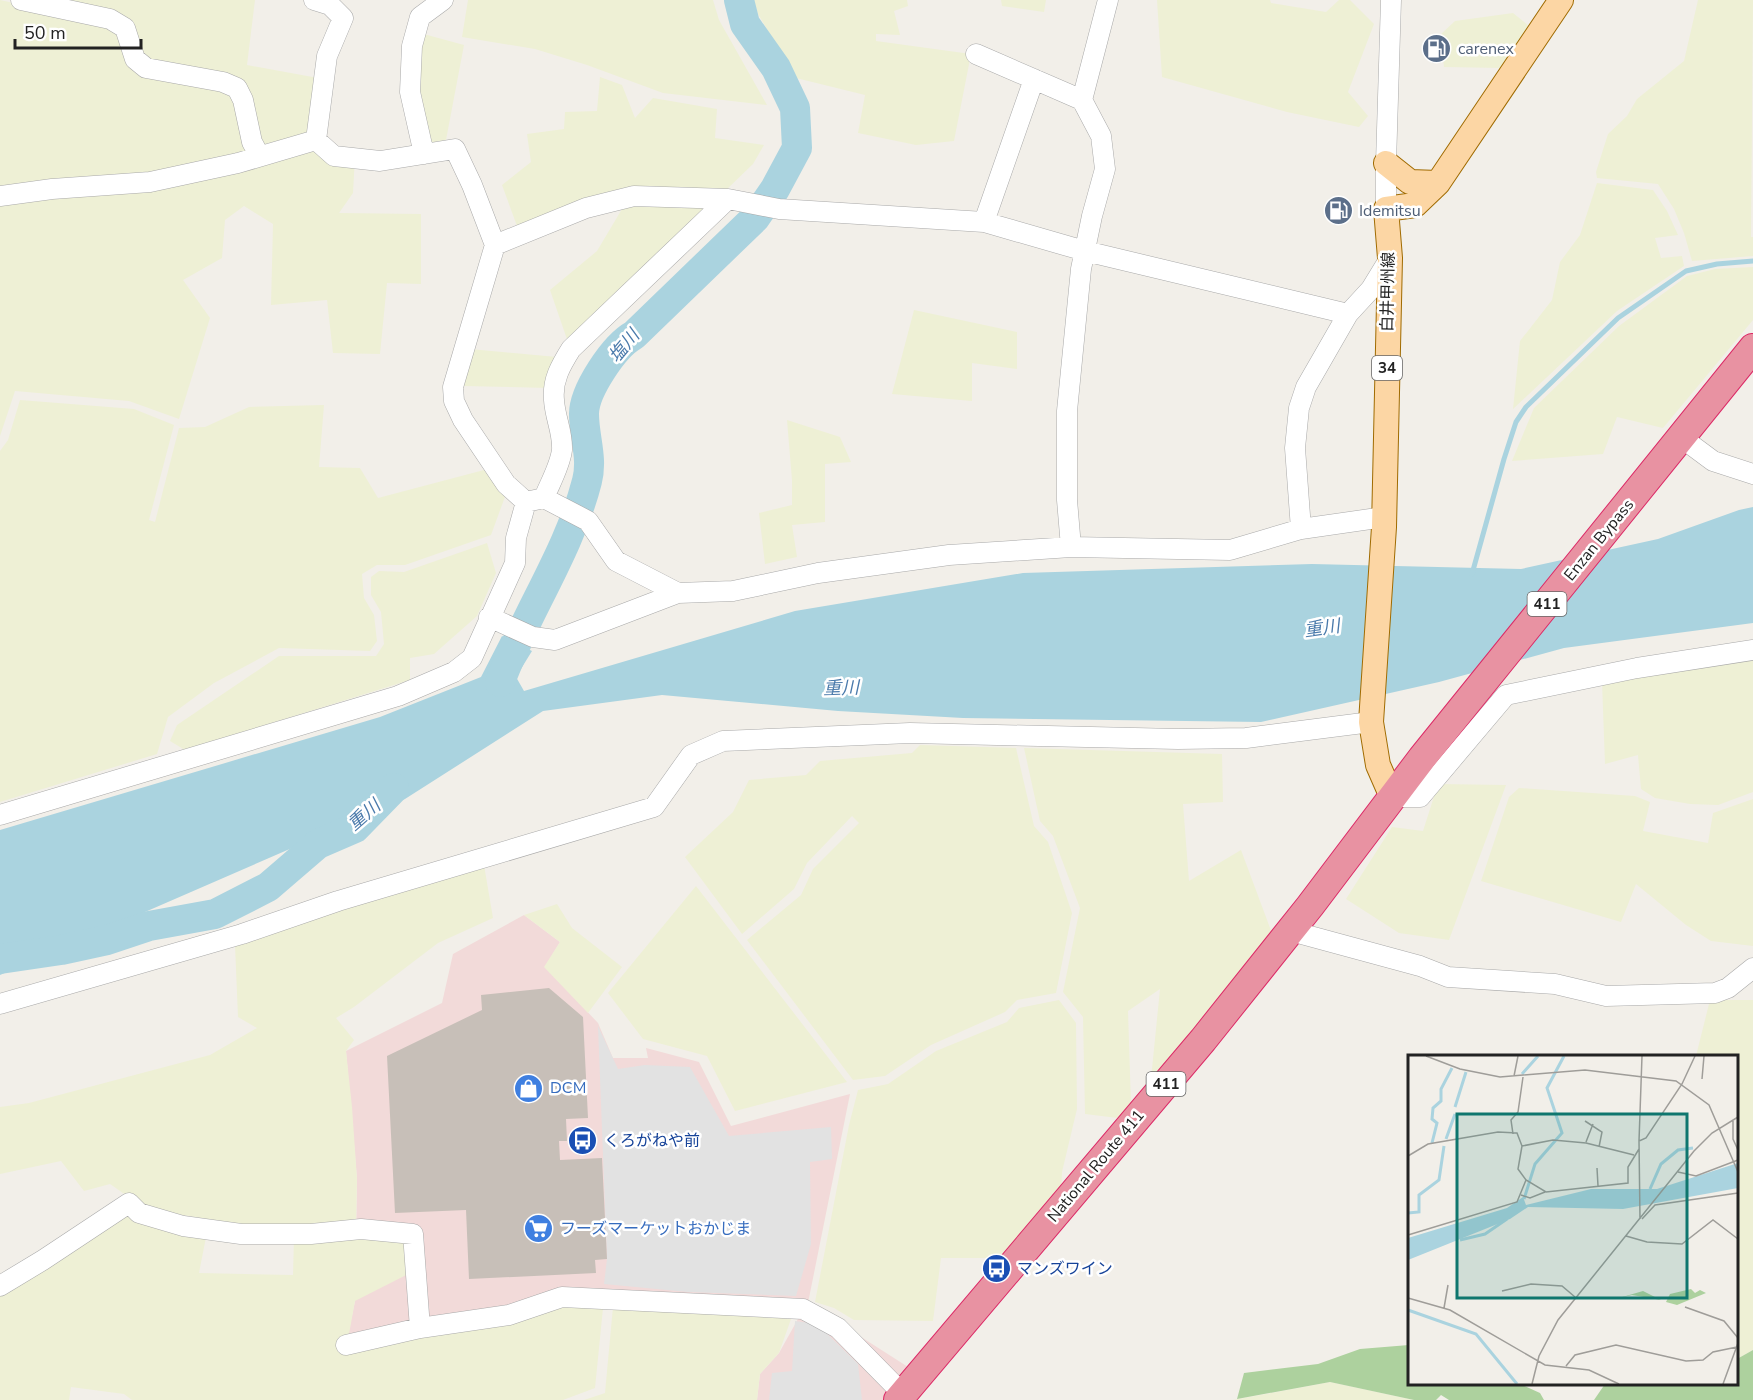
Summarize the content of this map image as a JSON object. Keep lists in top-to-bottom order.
{
  "streets": {
    "highway": ["Enzan Bypass", "411", "National Route 411"],
    "main road": ["白井甲州線", "34"]
  },
  "crossings": [
    ["白井甲州線", "National Route 411"],
    ["Enzan Bypass", "National Route 411"]
  ],
  "water": ["塩川", "重川"],
  "places": {
    "fuel station": ["carenex", "Idemitsu"],
    "shop": ["DCM"],
    "bus stop": ["くろがねや前", "マンズワイン"],
    "supermarket": ["フーズマーケットおかじま"]
  },
  "scale_bar": "50 m"
}
